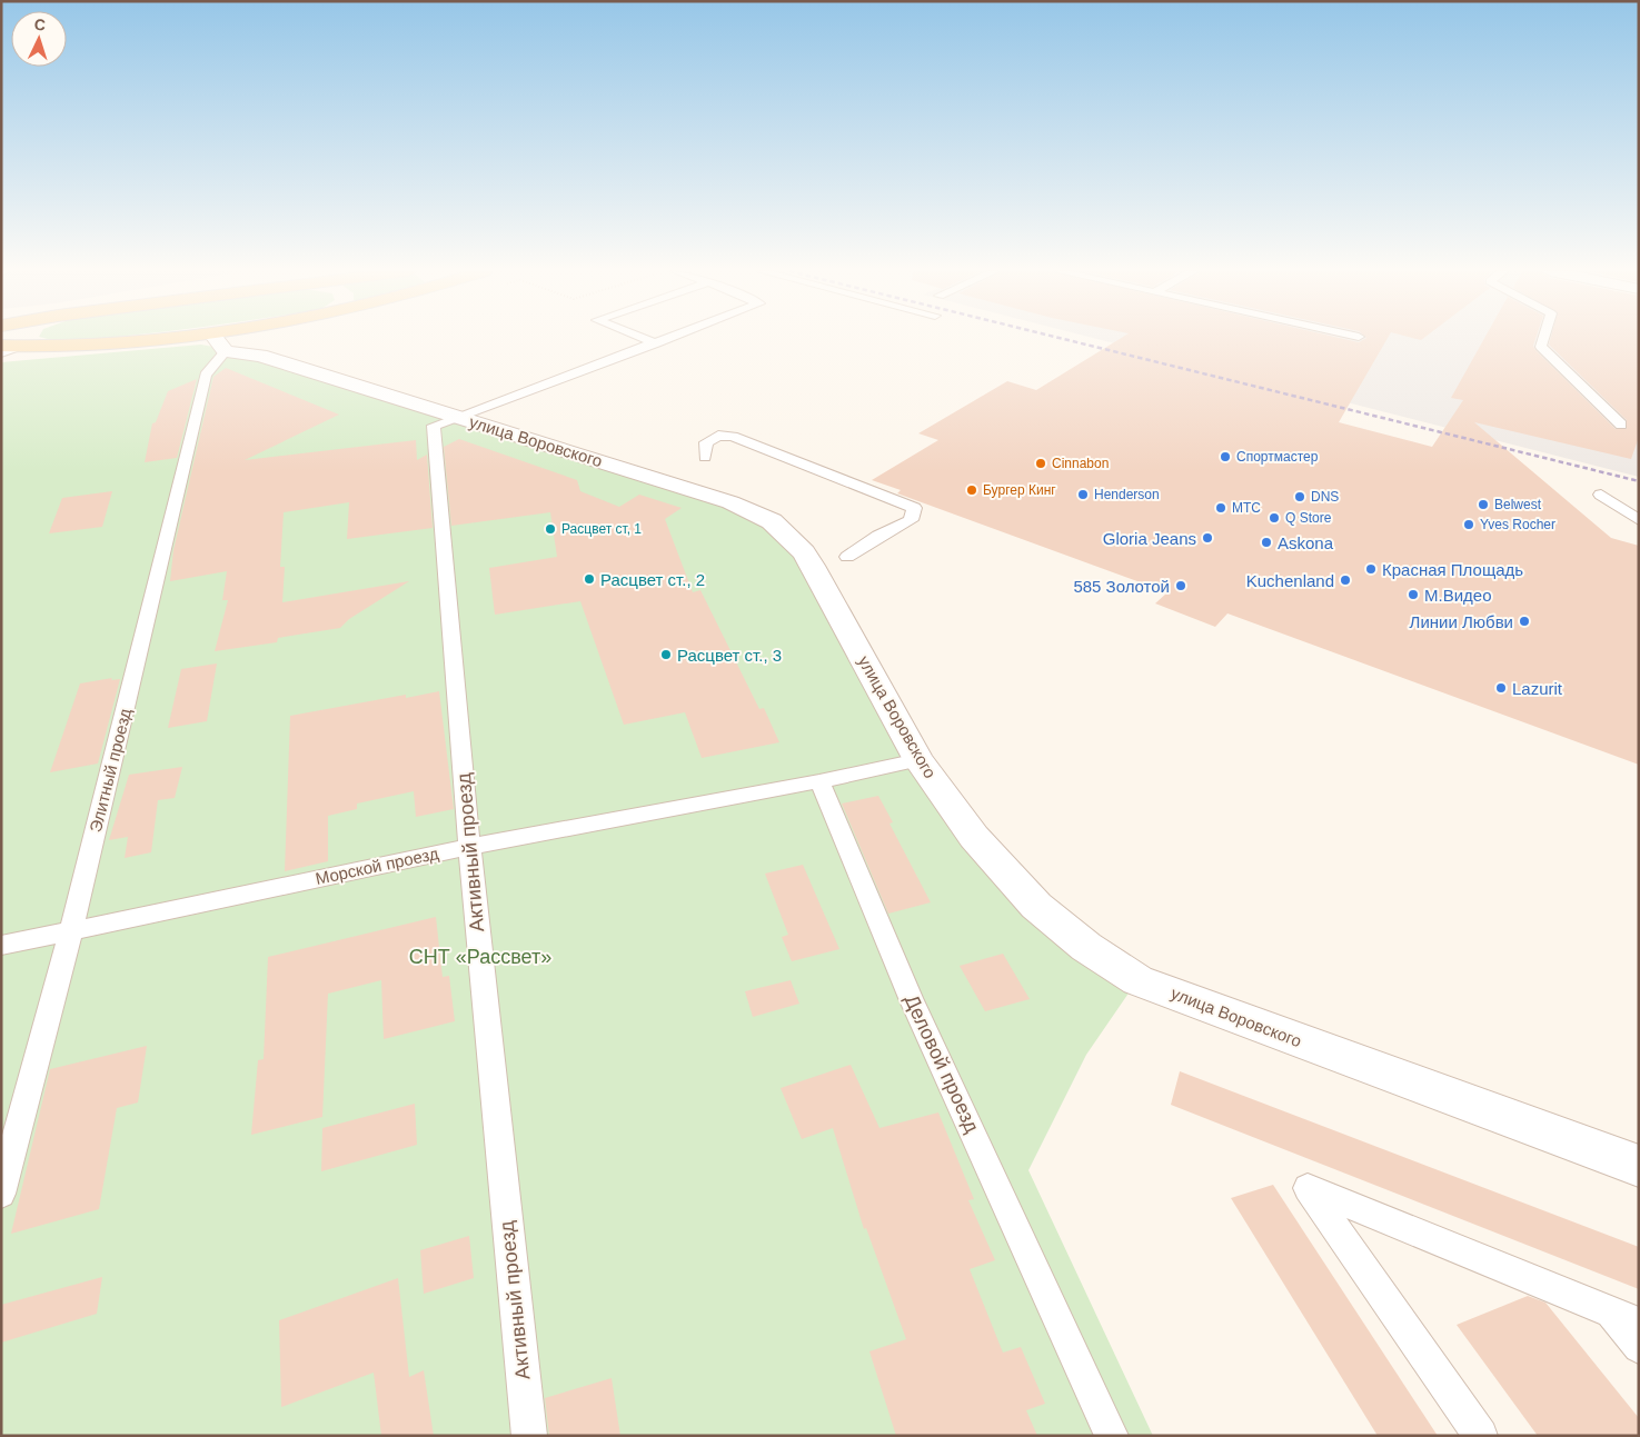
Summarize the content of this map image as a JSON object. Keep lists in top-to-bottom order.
{
  "streets": {
    "street": ["улица Воровского"],
    "lane": [
      "Элитный проезд",
      "Активный проезд",
      "Морской проезд",
      "Деловой проезд"
    ]
  },
  "crossings": [
    ["улица Воровского", "Элитный проезд"],
    ["улица Воровского", "Активный проезд"],
    ["Элитный проезд", "Морской проезд"],
    ["Активный проезд", "Морской проезд"],
    ["Морской проезд", "Деловой проезд"]
  ],
  "parks": ["СНТ «Рассвет»"],
  "places": [
    "Спортмастер",
    "Cinnabon",
    "Бургер Кинг",
    "Henderson",
    "DNS",
    "Belwest",
    "МТС",
    "Q Store",
    "Yves Rocher",
    "Расцвет ст, 1",
    "Gloria Jeans",
    "Askona",
    "Красная Площадь",
    "Расцвет ст., 2",
    "Kuchenland",
    "585 Золотой",
    "М.Видео",
    "Линии Любви",
    "Расцвет ст., 3",
    "Lazurit"
  ],
  "north": "top"
}
